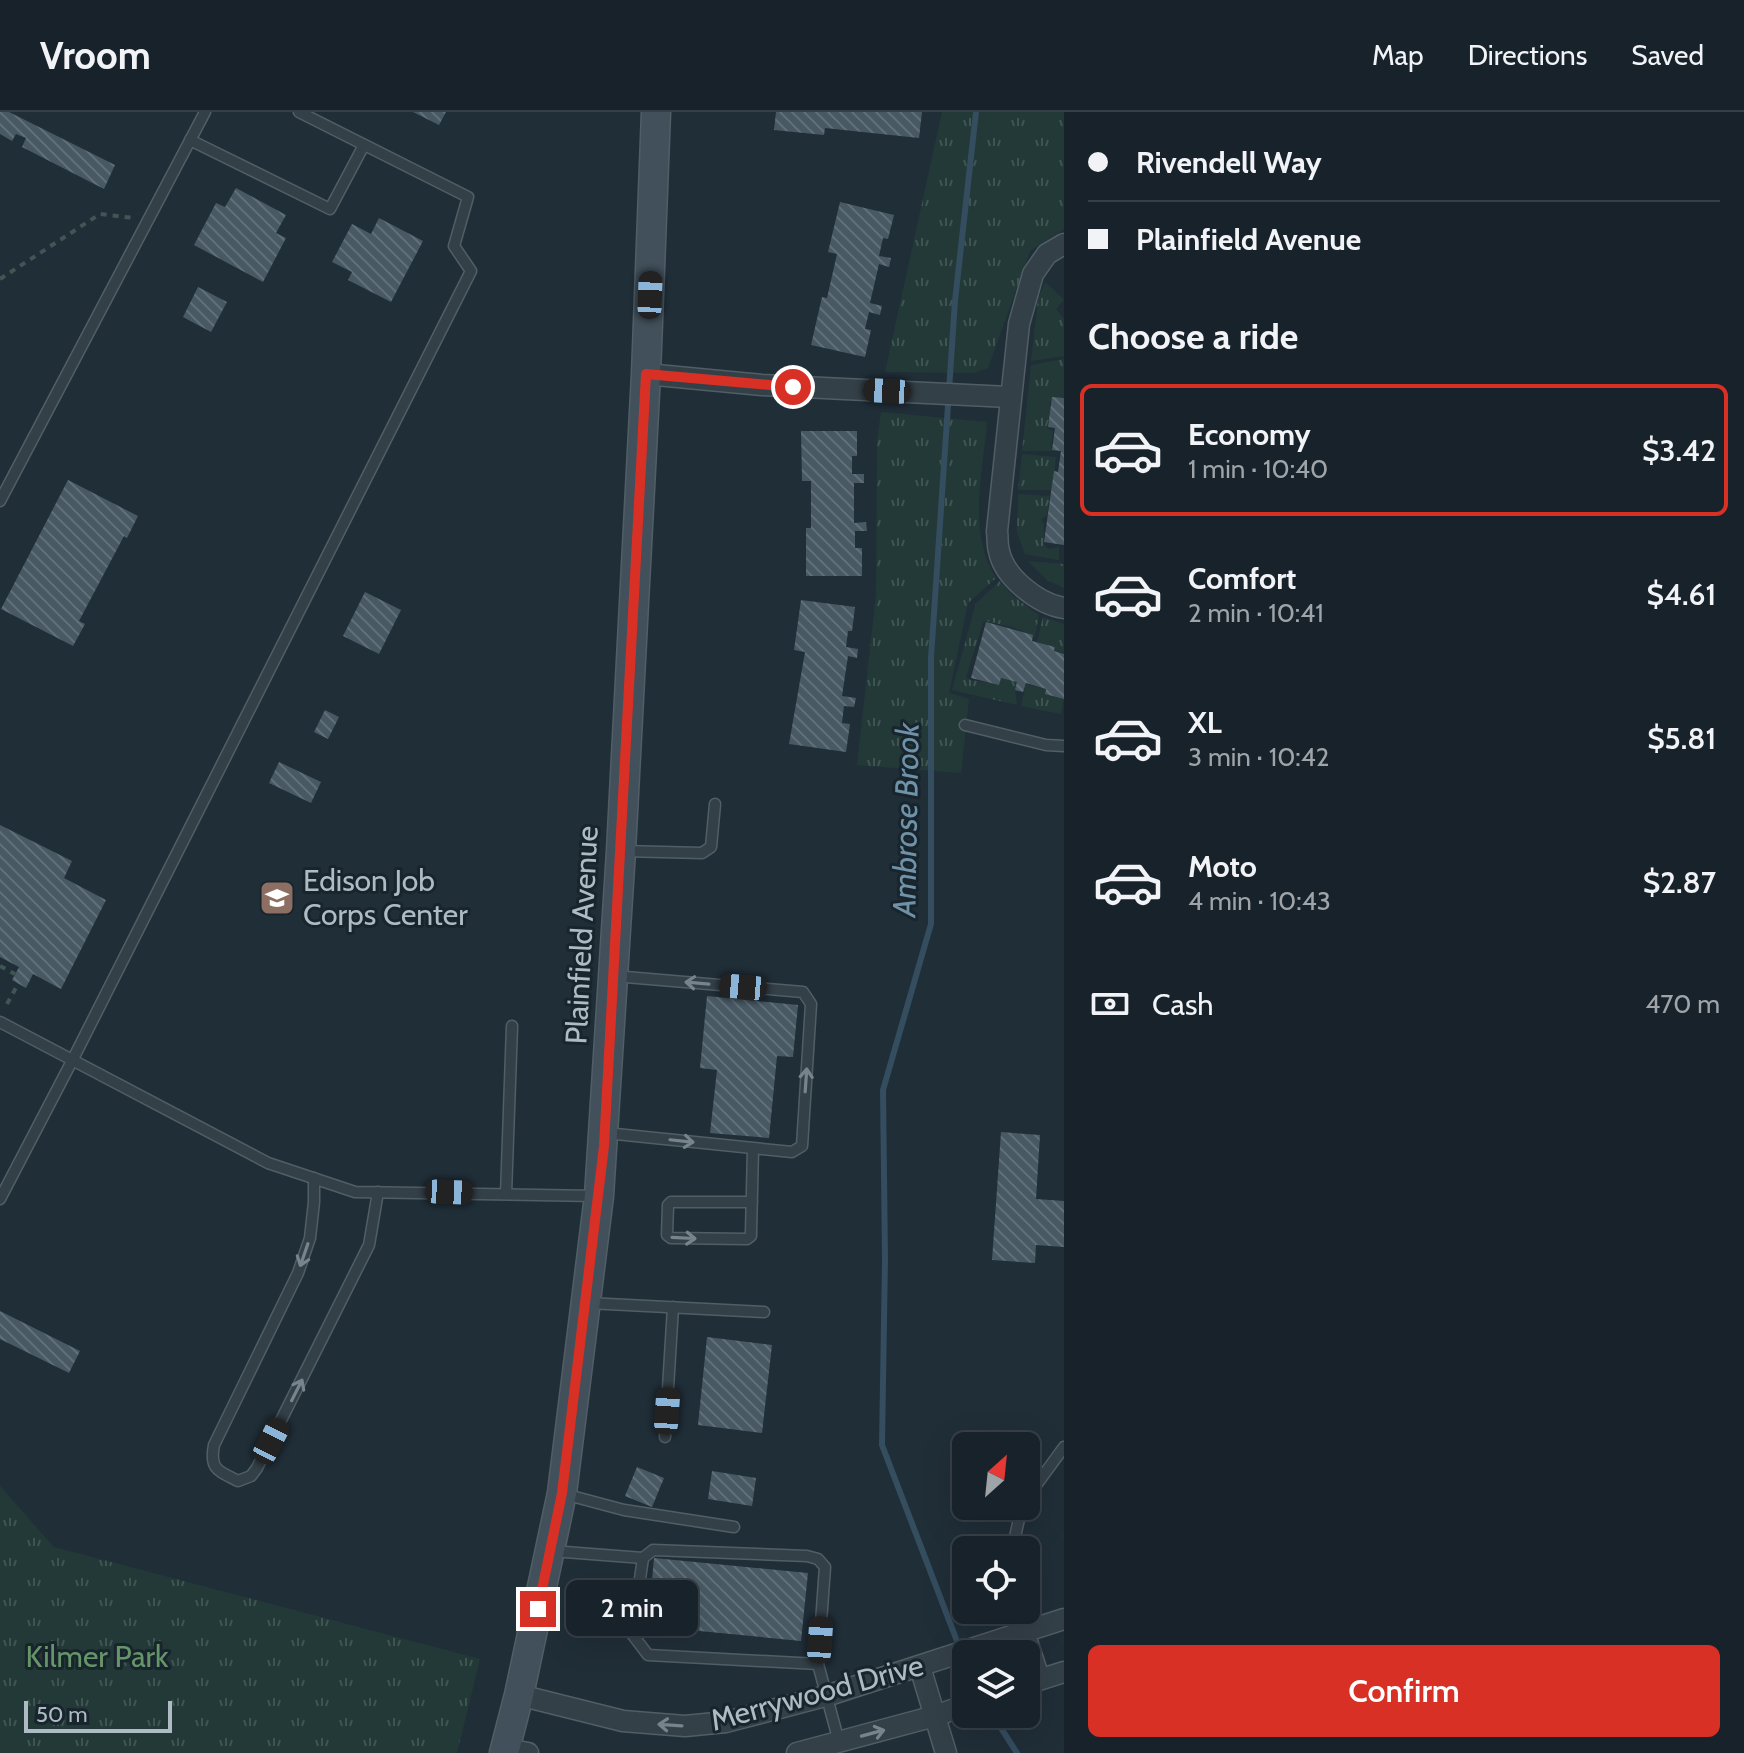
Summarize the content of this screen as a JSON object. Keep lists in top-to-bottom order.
{
  "streets": {
    "main road": ["Plainfield Avenue"],
    "street": ["Merrywood Drive"]
  },
  "crossings": [
    ["Plainfield Avenue", "Merrywood Drive"]
  ],
  "one_way": ["Merrywood Drive"],
  "water": ["Ambrose Brook"],
  "parks": ["Kilmer Park"],
  "places": {
    "school or university": ["Edison Job Corps Center"]
  },
  "scale_bar": "50 m",
  "north": "top right",
  "page": {
    "header": "Vroom",
    "nav": ["Map", "Directions", "Saved"],
    "banner": ["Rivendell Way", "Plainfield Avenue"],
    "heading": "Choose a ride",
    "list": [
      {
        "name": "Economy",
        "note": "1 min · 10:40",
        "value": "$3.42"
      },
      {
        "name": "Comfort",
        "note": "2 min · 10:41",
        "value": "$4.61"
      },
      {
        "name": "XL",
        "note": "3 min · 10:42",
        "value": "$5.81"
      },
      {
        "name": "Moto",
        "note": "4 min · 10:43",
        "value": "$2.87"
      }
    ],
    "pay": ["Cash", "470 m"],
    "bubble": "2 min",
    "buttons": "Confirm",
    "scale": "50 m"
  }
}
